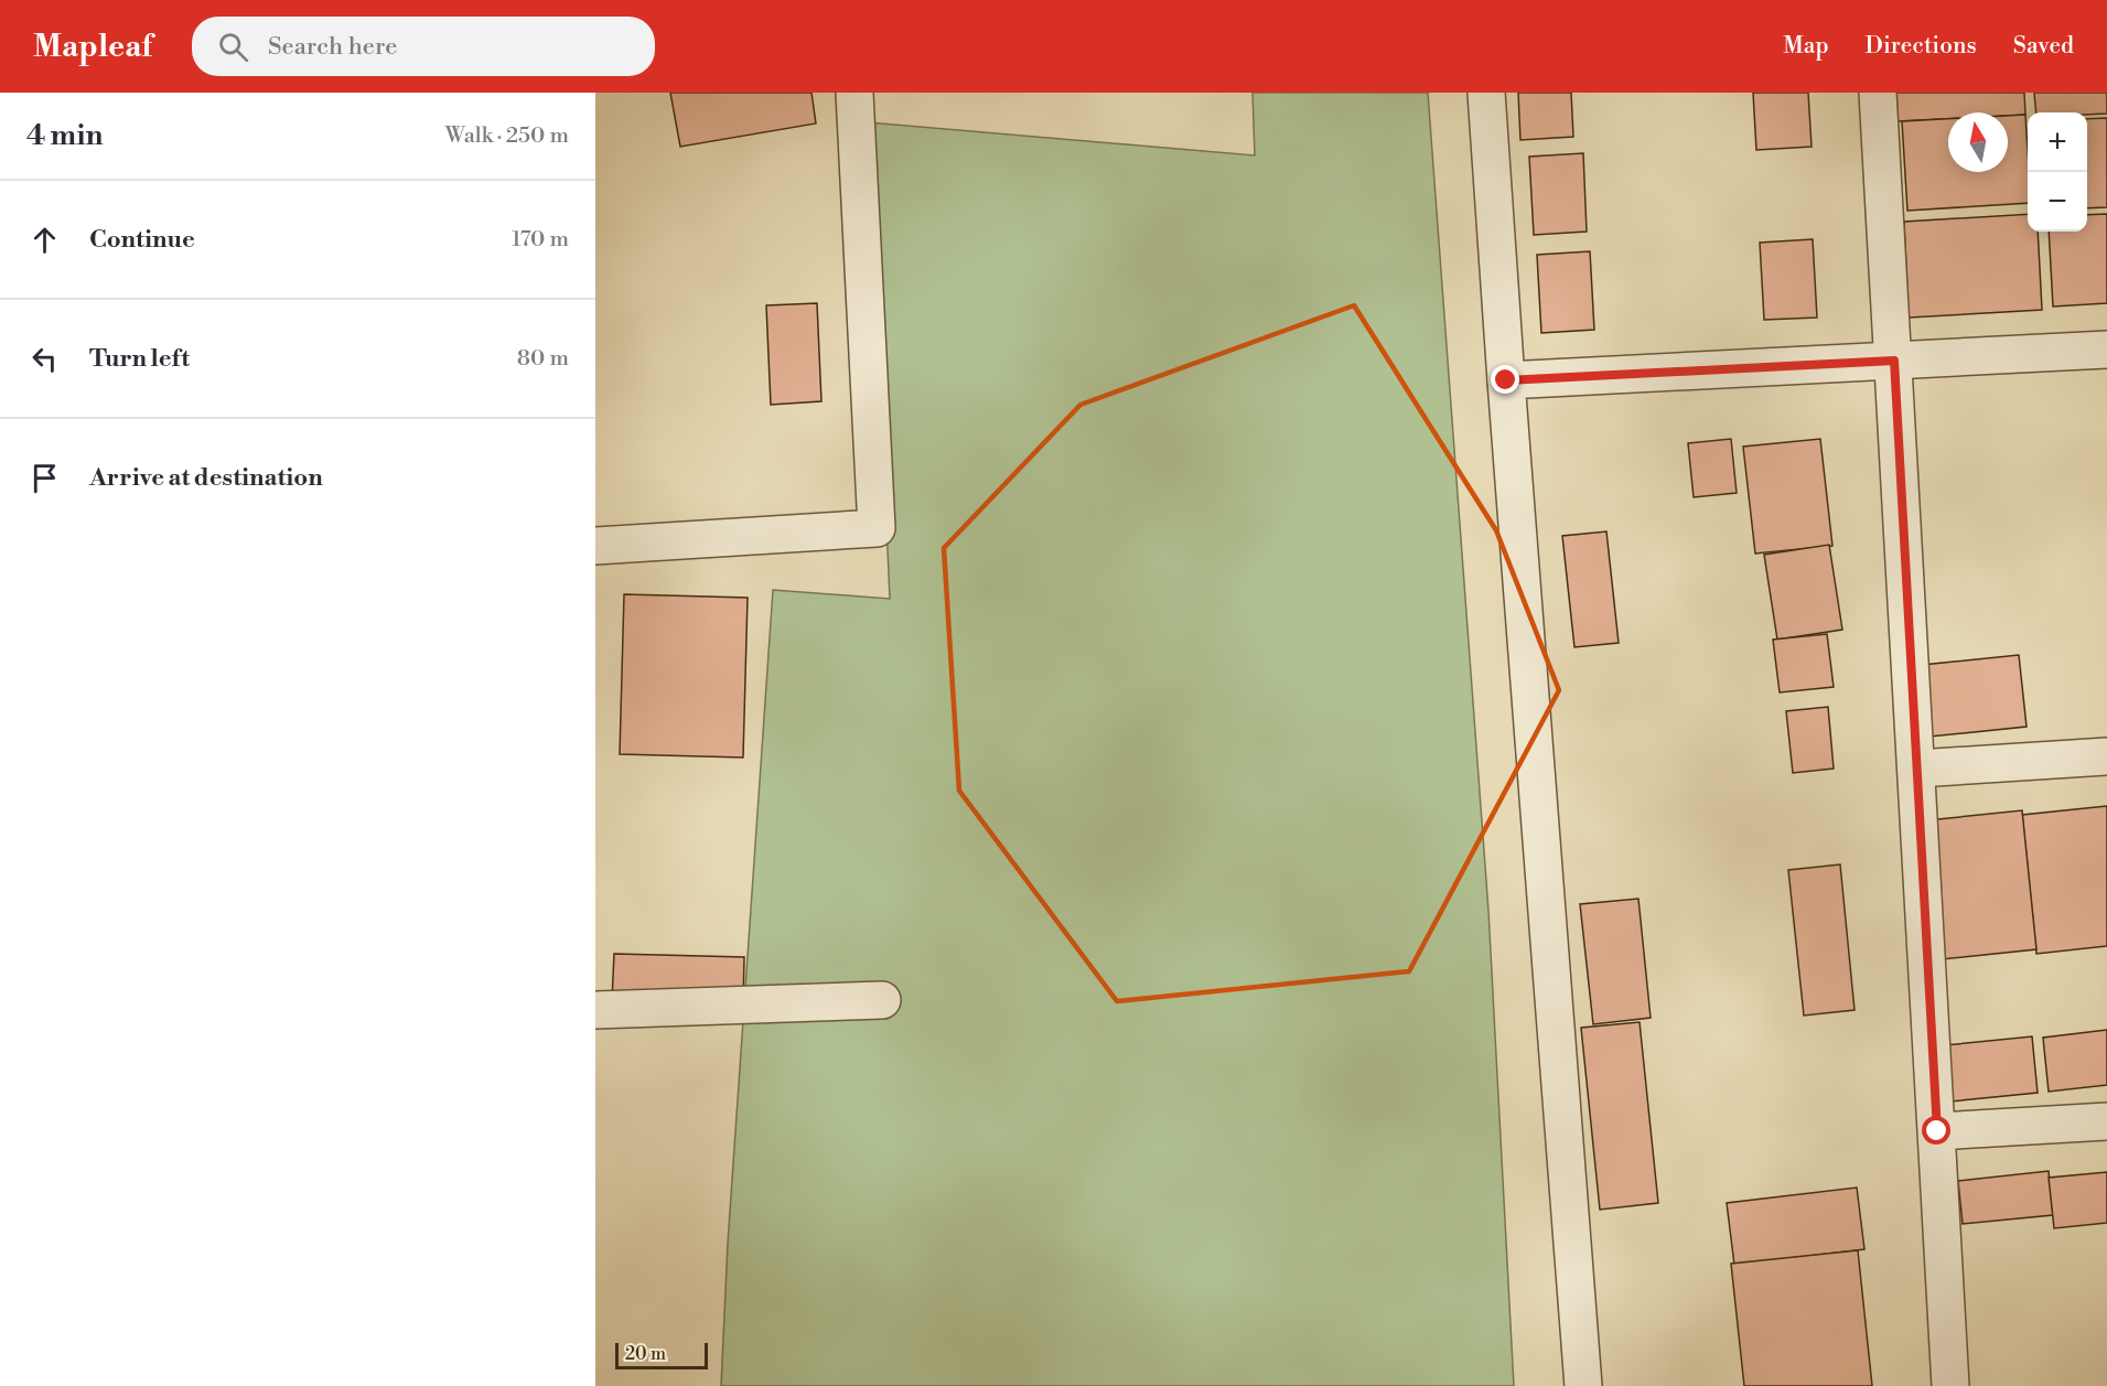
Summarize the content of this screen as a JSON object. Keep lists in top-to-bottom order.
{
  "scale_bar": "20 m",
  "north": "top",
  "page": {
    "header": "Mapleaf",
    "search": "Search here",
    "nav": ["Map", "Directions", "Saved"],
    "heading": ["4 min", "Walk · 250 m"],
    "map_buttons": ["+", "−"],
    "list": [
      ["Continue", "170 m"],
      ["Turn left", "80 m"],
      "Arrive at destination"
    ],
    "scale": "20 m"
  }
}
